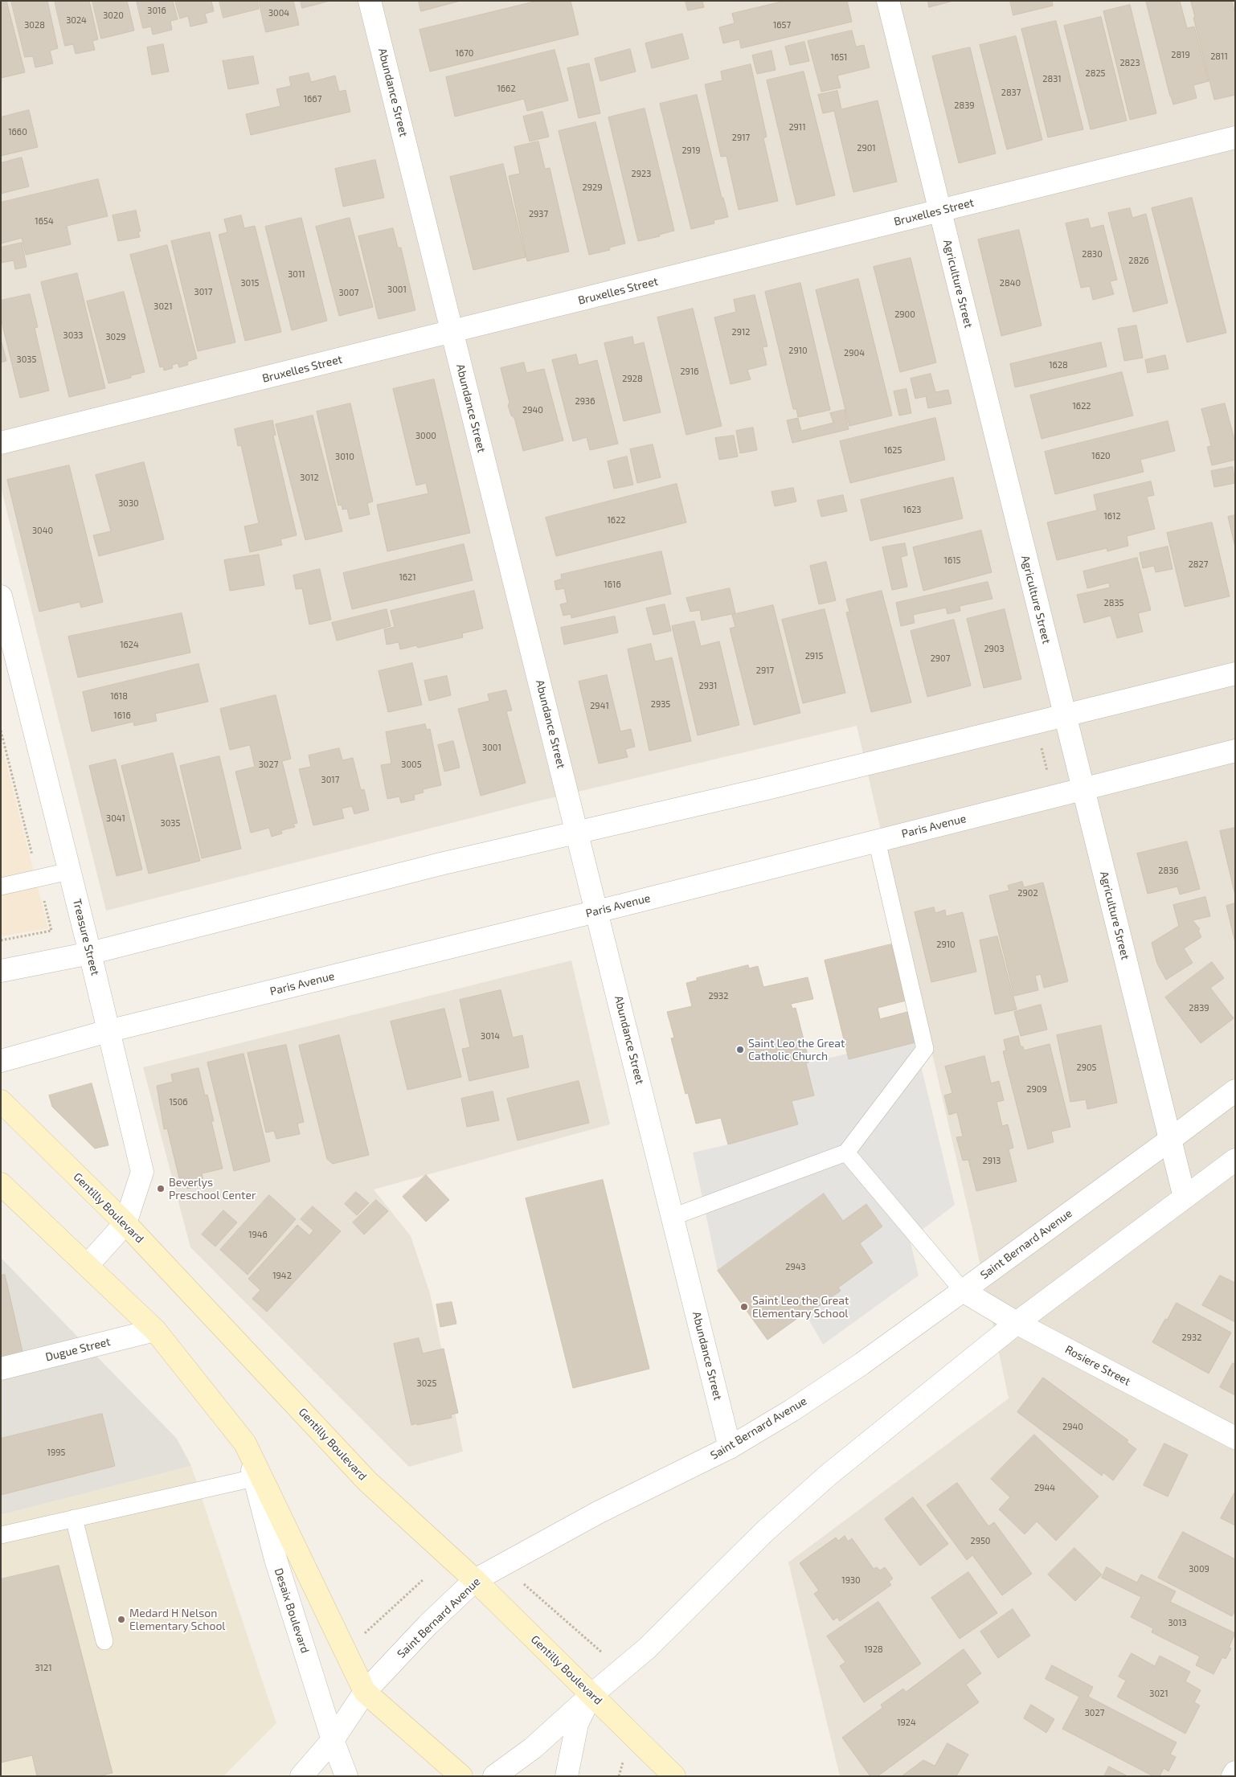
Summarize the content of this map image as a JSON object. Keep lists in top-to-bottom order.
{
  "streets": {
    "main road": ["Gentilly Boulevard"],
    "street": [
      "Abundance Street",
      "Bruxelles Street",
      "Agriculture Street",
      "Paris Avenue",
      "Treasure Street",
      "Saint Bernard Avenue",
      "Dugue Street",
      "Rosiere Street",
      "Desaix Boulevard"
    ]
  },
  "crossings": [
    ["Abundance Street", "Bruxelles Street"],
    ["Abundance Street", "Paris Avenue"],
    ["Abundance Street", "Saint Bernard Avenue"],
    ["Bruxelles Street", "Agriculture Street"],
    ["Agriculture Street", "Paris Avenue"],
    ["Agriculture Street", "Saint Bernard Avenue"],
    ["Paris Avenue", "Treasure Street"],
    ["Treasure Street", "Gentilly Boulevard"],
    ["Gentilly Boulevard", "Saint Bernard Avenue"],
    ["Saint Bernard Avenue", "Rosiere Street"],
    ["Saint Bernard Avenue", "Desaix Boulevard"]
  ],
  "places": [
    "Saint Leo the Great Catholic Church",
    "Beverlys Preschool Center",
    "Saint Leo the Great Elementary School",
    "Medard H Nelson Elementary School"
  ],
  "house_numbers": [
    "3016",
    "3004",
    "3020",
    "3024",
    "3028",
    "1657",
    "1670",
    "2819",
    "2811",
    "1651",
    "2823",
    "2825",
    "2831",
    "1662",
    "2837",
    "1667",
    "2839",
    "2911",
    "1660",
    "2917",
    "2901",
    "2919",
    "2923",
    "2929",
    "2937",
    "1654",
    "2830",
    "2826",
    "3011",
    "3015",
    "2840",
    "3001",
    "3017",
    "3007",
    "3021",
    "2900",
    "2912",
    "3033",
    "3029",
    "2910",
    "2904",
    "3035",
    "1628",
    "2916",
    "2928",
    "2936",
    "1622",
    "2940",
    "3000",
    "1625",
    "1620",
    "3010",
    "3012",
    "3030",
    "1623",
    "1612",
    "1622",
    "3040",
    "1615",
    "2827",
    "1621",
    "1616",
    "2835",
    "1624",
    "2903",
    "2915",
    "2907",
    "2917",
    "2931",
    "1618",
    "2935",
    "2941",
    "1616",
    "3001",
    "3027",
    "3005",
    "3017",
    "3041",
    "3035",
    "2836",
    "2902",
    "2910",
    "2932",
    "2839",
    "3014",
    "2905",
    "2909",
    "1506",
    "2913",
    "1946",
    "2943",
    "1942",
    "2932",
    "3025",
    "2940",
    "1995",
    "2944",
    "2950",
    "3009",
    "1930",
    "3013",
    "1928",
    "3121",
    "3021",
    "3027",
    "1924"
  ]
}
